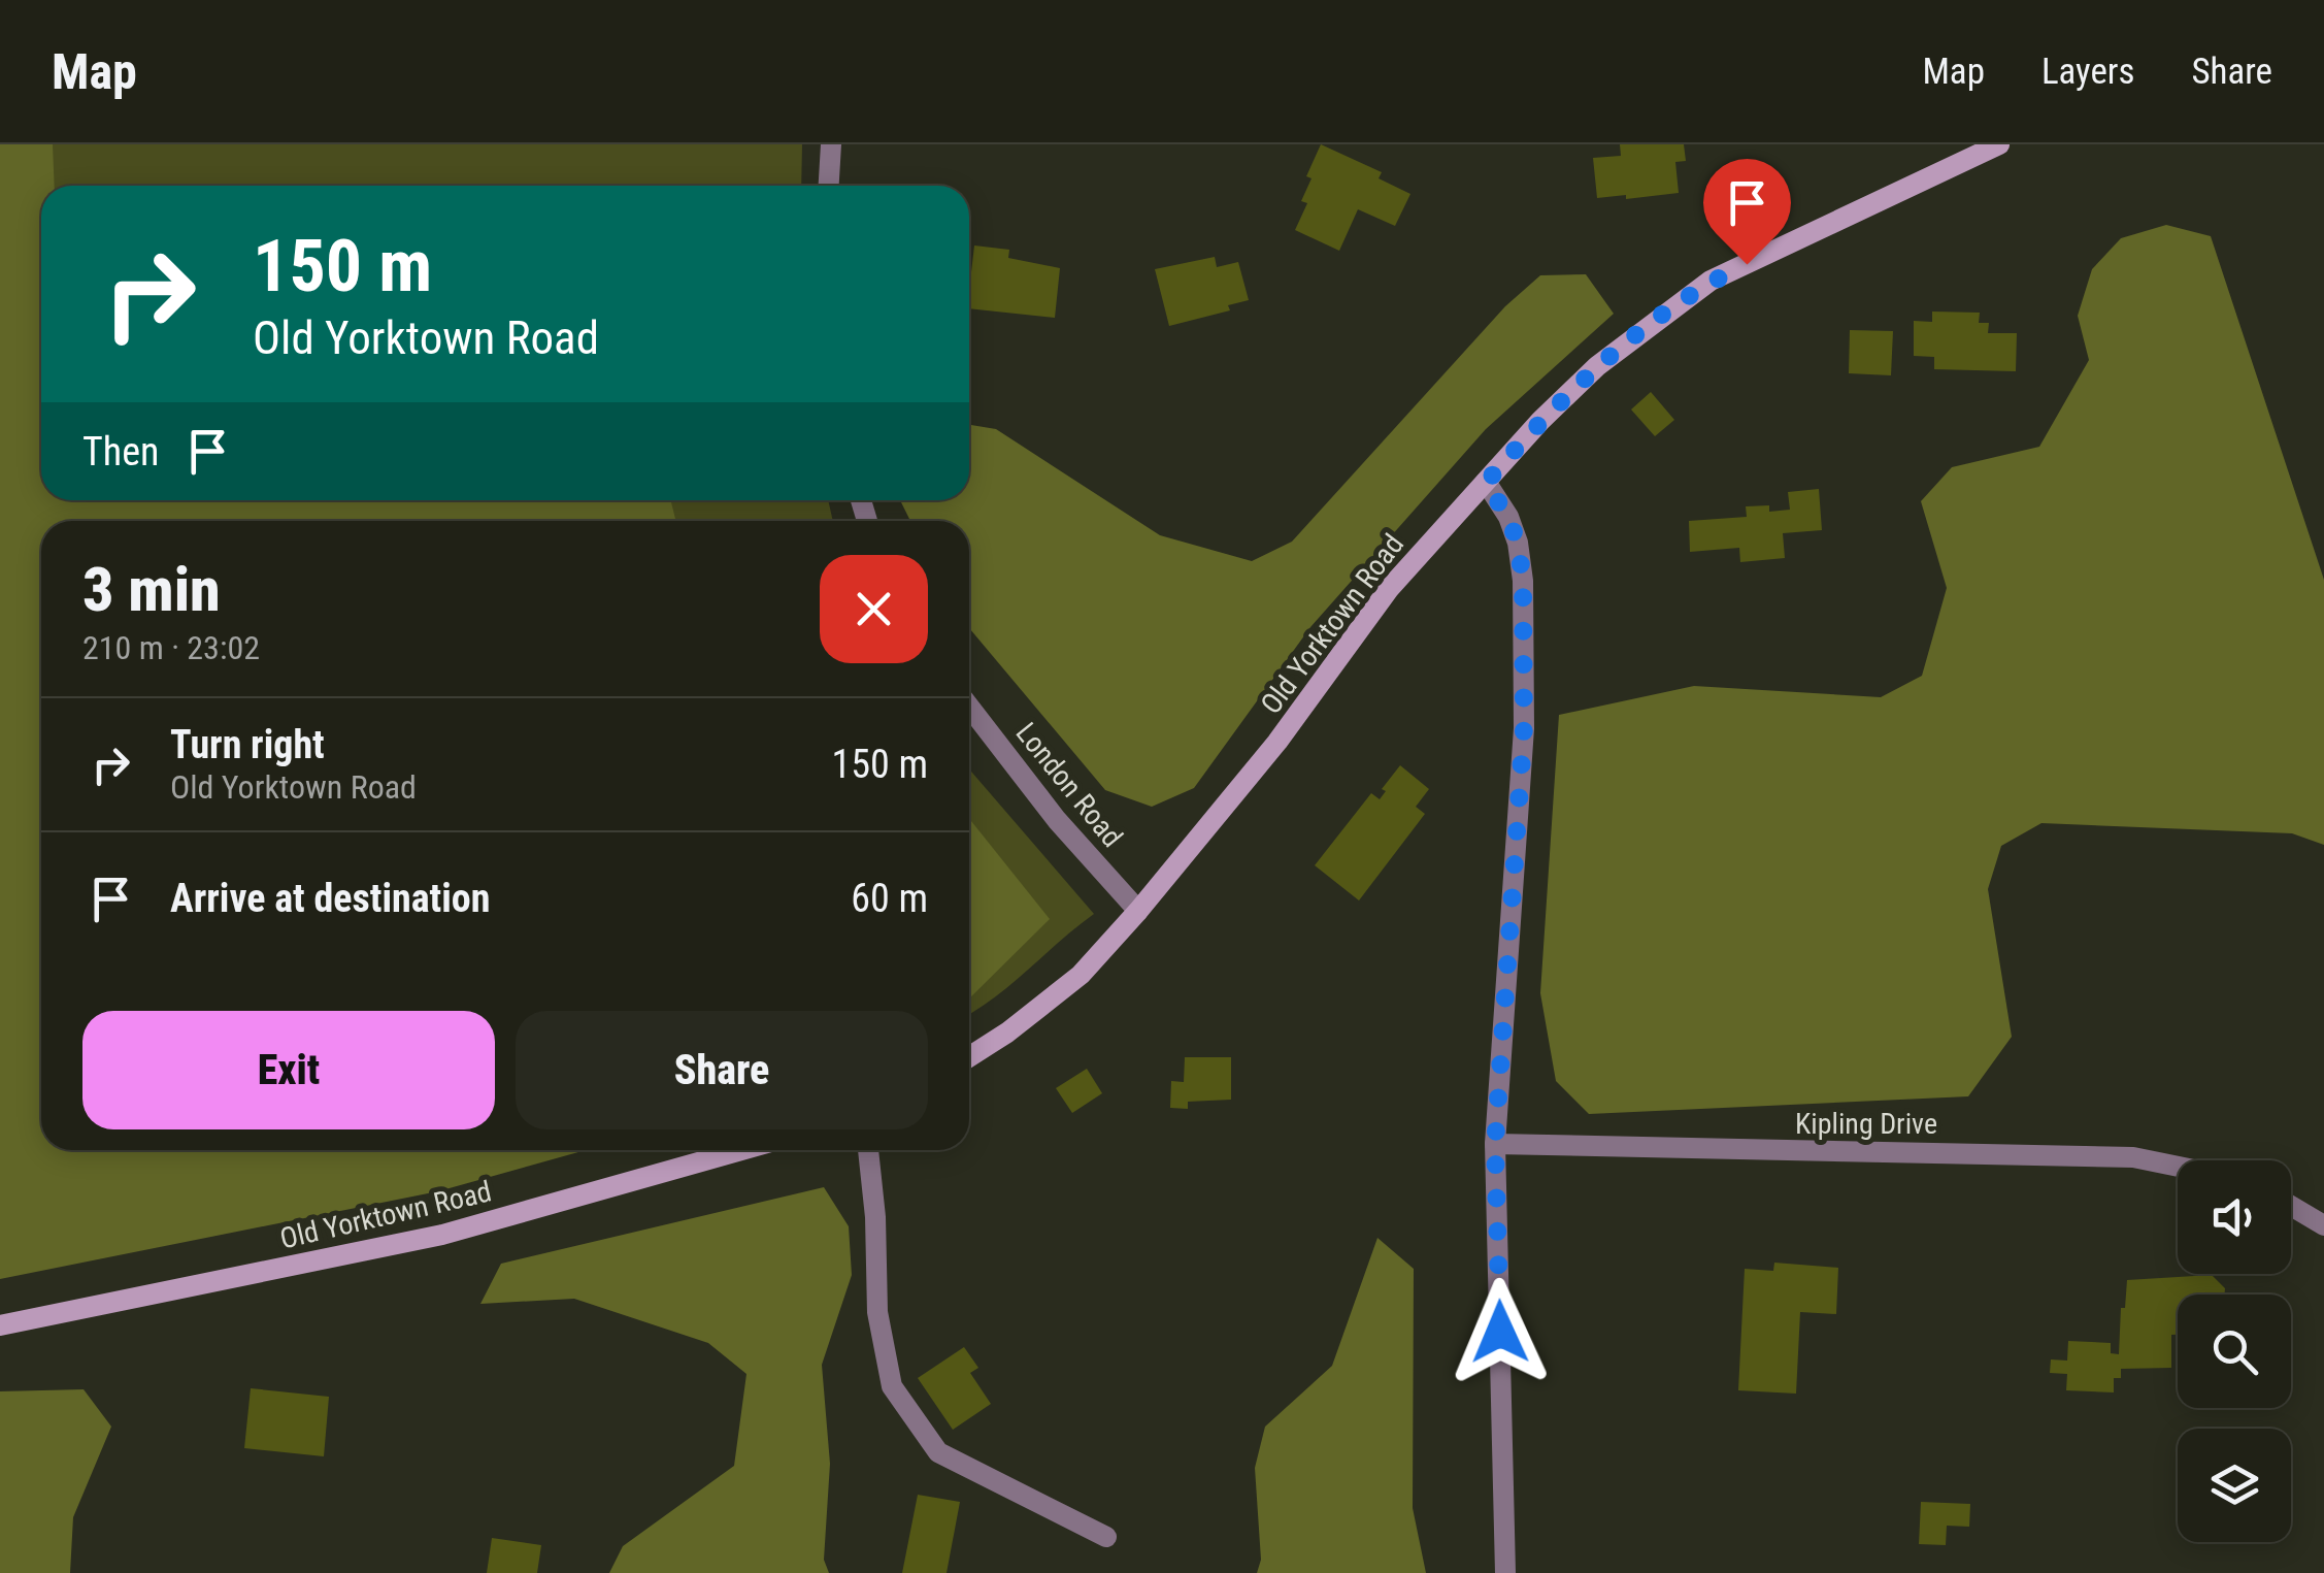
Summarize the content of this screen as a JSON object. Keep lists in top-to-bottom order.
{
  "streets": {
    "main road": ["Old Yorktown Road"],
    "street": ["London Road", "Kipling Drive"]
  },
  "crossings": [
    ["Old Yorktown Road", "London Road"]
  ],
  "page": {
    "header": "Map",
    "nav": ["Map", "Layers", "Share"],
    "turn": ["150 m", "Old Yorktown Road"],
    "then": "Then",
    "heading": ["3 min", "210 m · 23:02"],
    "list": [
      {
        "name": "Turn right",
        "note": "Old Yorktown Road",
        "value": "150 m"
      },
      {
        "name": "Arrive at destination",
        "value": "60 m"
      }
    ],
    "buttons": ["Exit", "Share"]
  }
}
